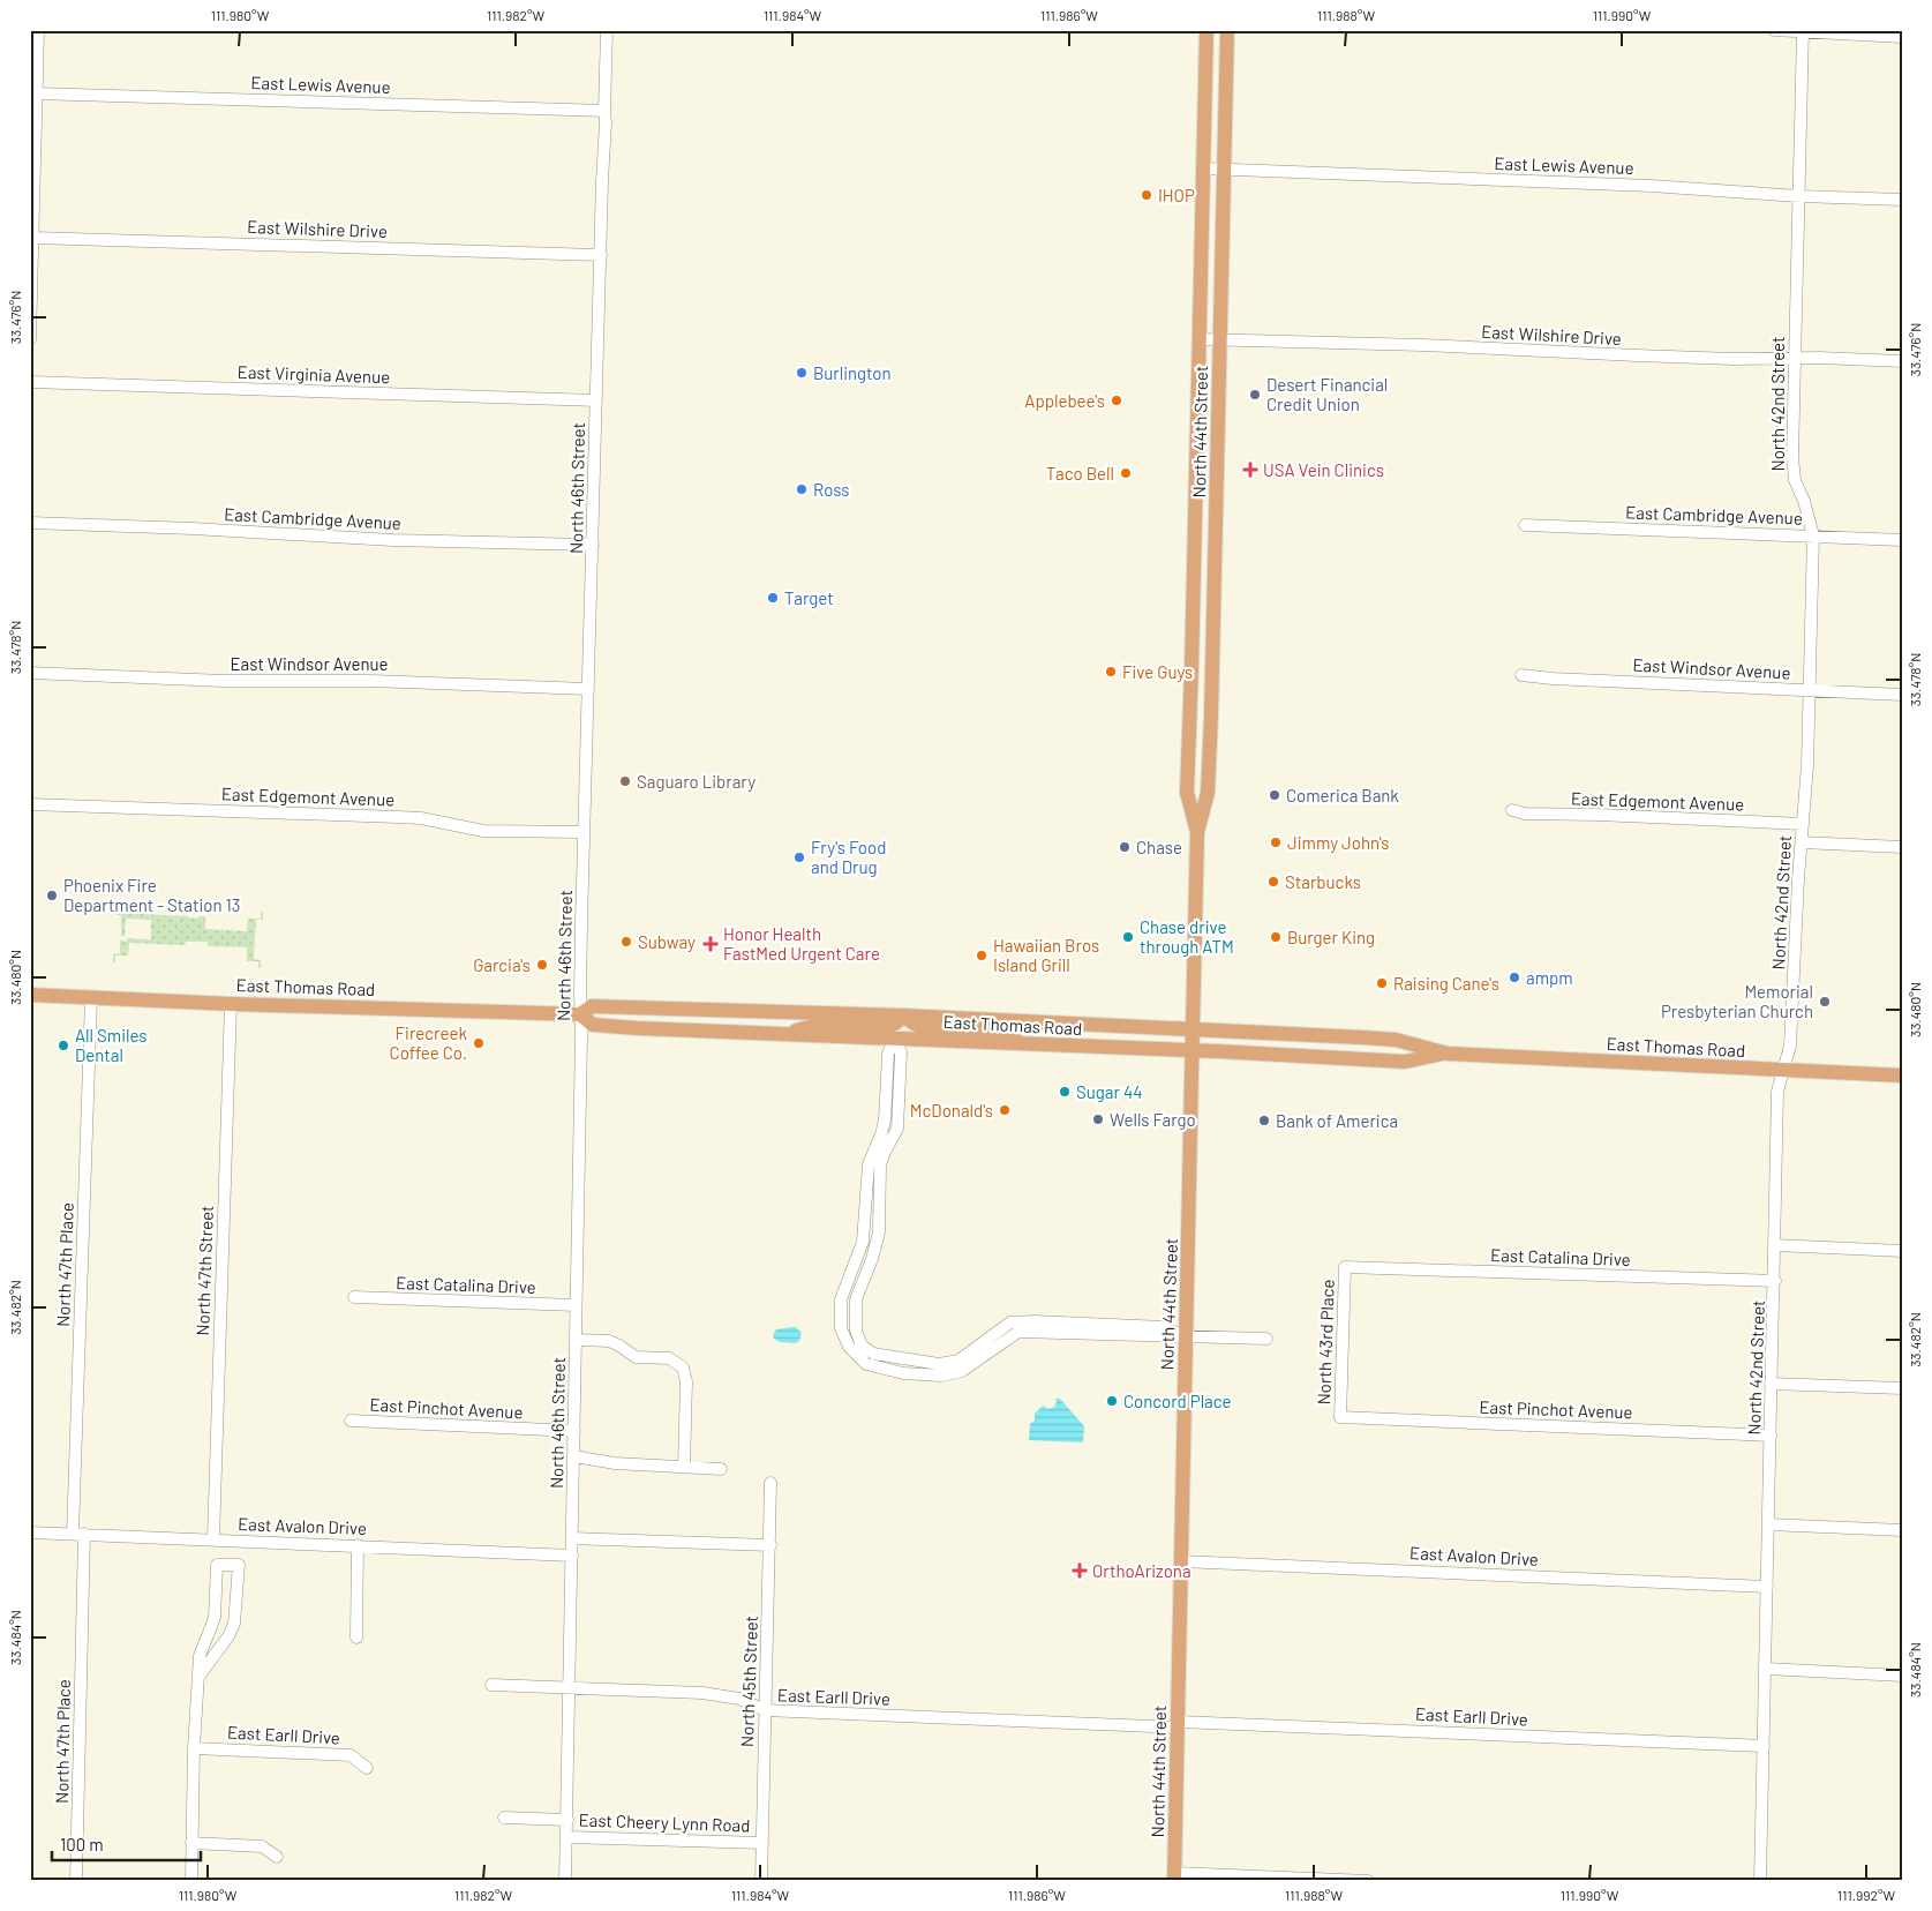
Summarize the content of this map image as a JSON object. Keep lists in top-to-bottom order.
{
  "streets": {
    "main road": ["North 44th Street", "East Thomas Road"],
    "street": [
      "East Lewis Avenue",
      "East Wilshire Drive",
      "East Virginia Avenue",
      "North 42nd Street",
      "North 46th Street",
      "East Cambridge Avenue",
      "East Windsor Avenue",
      "East Edgemont Avenue",
      "East Catalina Drive",
      "North 47th Place",
      "North 47th Street",
      "North 43rd Place",
      "East Pinchot Avenue",
      "East Avalon Drive",
      "North 45th Street",
      "East Earll Drive",
      "East Cheery Lynn Road"
    ]
  },
  "crossings": [
    ["East Lewis Avenue", "North 42nd Street"],
    ["East Lewis Avenue", "North 44th Street"],
    ["East Lewis Avenue", "North 46th Street"],
    ["East Wilshire Drive", "North 42nd Street"],
    ["East Wilshire Drive", "North 44th Street"],
    ["East Wilshire Drive", "North 46th Street"],
    ["East Virginia Avenue", "North 46th Street"],
    ["North 42nd Street", "East Cambridge Avenue"],
    ["North 42nd Street", "East Windsor Avenue"],
    ["North 42nd Street", "East Edgemont Avenue"],
    ["North 42nd Street", "East Thomas Road"],
    ["North 42nd Street", "East Catalina Drive"],
    ["North 42nd Street", "East Pinchot Avenue"],
    ["North 42nd Street", "East Avalon Drive"],
    ["North 42nd Street", "East Earll Drive"],
    ["North 44th Street", "East Thomas Road"],
    ["North 44th Street", "East Avalon Drive"],
    ["North 44th Street", "East Earll Drive"],
    ["North 46th Street", "East Cambridge Avenue"],
    ["North 46th Street", "East Windsor Avenue"],
    ["North 46th Street", "East Edgemont Avenue"],
    ["North 46th Street", "East Thomas Road"],
    ["North 46th Street", "East Catalina Drive"],
    ["North 46th Street", "East Pinchot Avenue"],
    ["North 46th Street", "East Avalon Drive"],
    ["North 46th Street", "East Earll Drive"],
    ["North 46th Street", "East Cheery Lynn Road"],
    ["East Thomas Road", "North 47th Place"],
    ["East Thomas Road", "North 47th Street"],
    ["East Catalina Drive", "North 43rd Place"],
    ["North 47th Place", "East Avalon Drive"],
    ["North 47th Street", "East Avalon Drive"],
    ["North 43rd Place", "East Pinchot Avenue"],
    ["North 45th Street", "East Earll Drive"],
    ["North 45th Street", "East Cheery Lynn Road"]
  ],
  "places": {
    "other": [
      "IHOP",
      "Burlington",
      "Desert Financial Credit Union",
      "Applebee's",
      "Taco Bell",
      "Ross",
      "Target",
      "Five Guys",
      "Saguaro Library",
      "Comerica Bank",
      "Jimmy John's",
      "Chase",
      "Fry's Food and Drug",
      "Starbucks",
      "Phoenix Fire Department - Station 13",
      "Chase drive through ATM",
      "Burger King",
      "Subway",
      "Hawaiian Bros Island Grill",
      "Garcia's",
      "ampm",
      "Raising Cane's",
      "Memorial Presbyterian Church",
      "Firecreek Coffee Co.",
      "All Smiles Dental",
      "Sugar 44",
      "McDonald's",
      "Wells Fargo",
      "Bank of America",
      "Concord Place"
    ],
    "health": ["USA Vein Clinics", "Honor Health FastMed Urgent Care", "OrthoArizona"]
  },
  "scale_bar": "100 m",
  "coordinates": [
    "111.980°W",
    "111.982°W",
    "111.984°W",
    "111.986°W",
    "111.988°W",
    "111.990°W",
    "33.476°N",
    "33.478°N",
    "33.480°N",
    "33.482°N",
    "33.484°N",
    "111.992°W"
  ]
}
